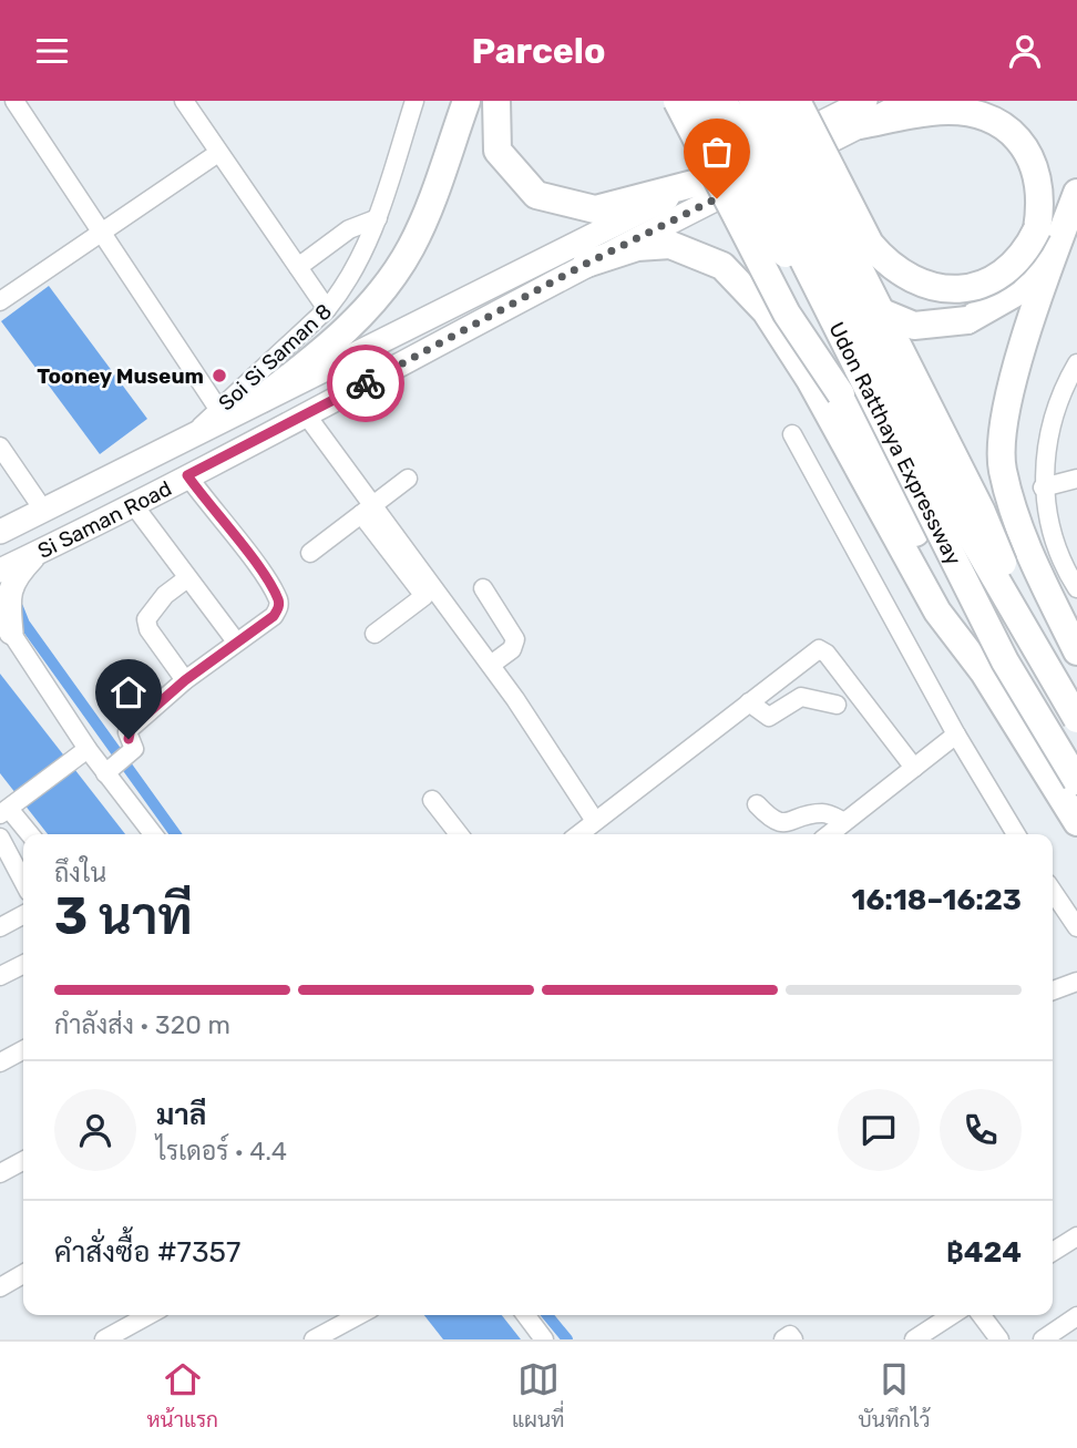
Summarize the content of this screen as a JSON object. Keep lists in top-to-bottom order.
{
  "streets": {
    "highway": ["Udon Ratthaya Expressway"],
    "main road": ["Si Saman Road"],
    "street": ["Soi Si Saman 8"]
  },
  "crossings": [
    ["Soi Si Saman 8", "Si Saman Road"]
  ],
  "places": ["Tooney Museum"],
  "page": {
    "header": "Parcelo",
    "heading": ["3 นาที", "ถึงใน", "16:18–16:23"],
    "panel": [
      "มาลี",
      "ไรเดอร์ · 4.4",
      "คำสั่งซื้อ #7357",
      "฿424"
    ],
    "bar": "กำลังส่ง · 320 m",
    "tabs": ["หน้าแรก", "แผนที่", "บันทึกไว้"]
  }
}
